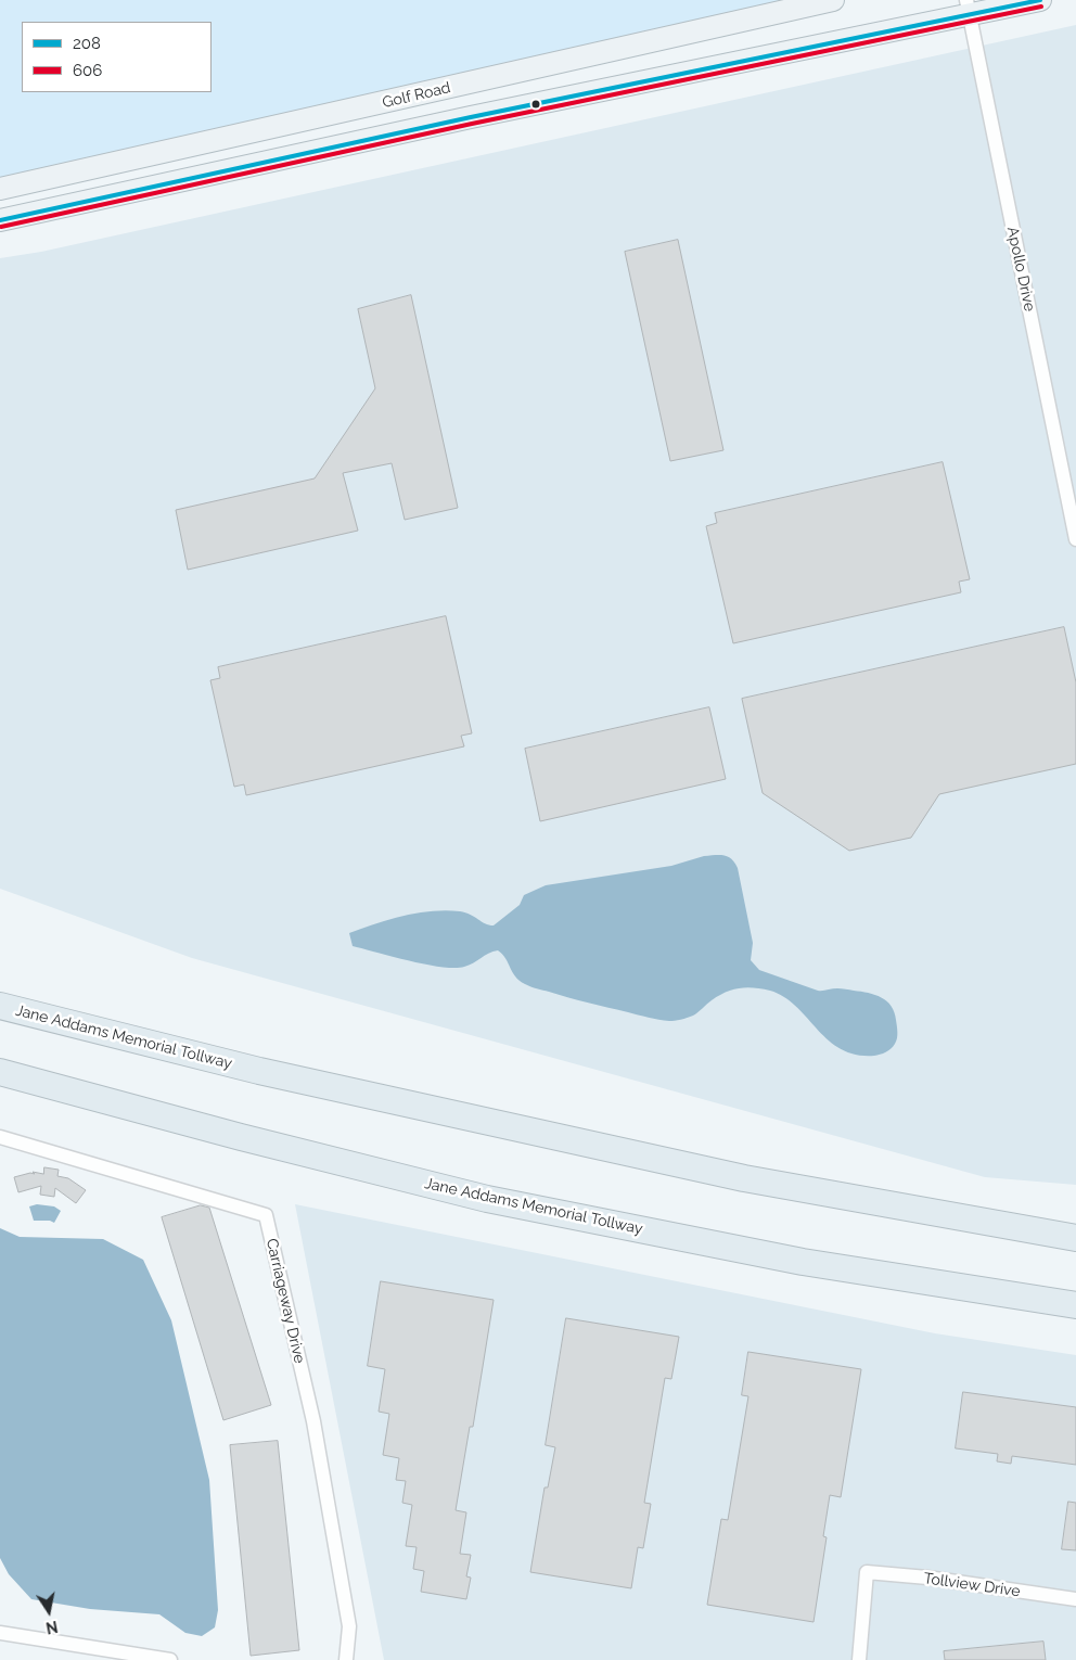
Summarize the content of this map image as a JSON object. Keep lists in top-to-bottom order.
{
  "streets": {
    "highway": ["Jane Addams Memorial Tollway"],
    "main road": ["Golf Road"],
    "street": ["Apollo Drive", "Carriageway Drive", "Tollview Drive"]
  },
  "lines": ["transit line 208", "transit line 606"],
  "legend": ["208", "606"],
  "north": "bottom"
}
